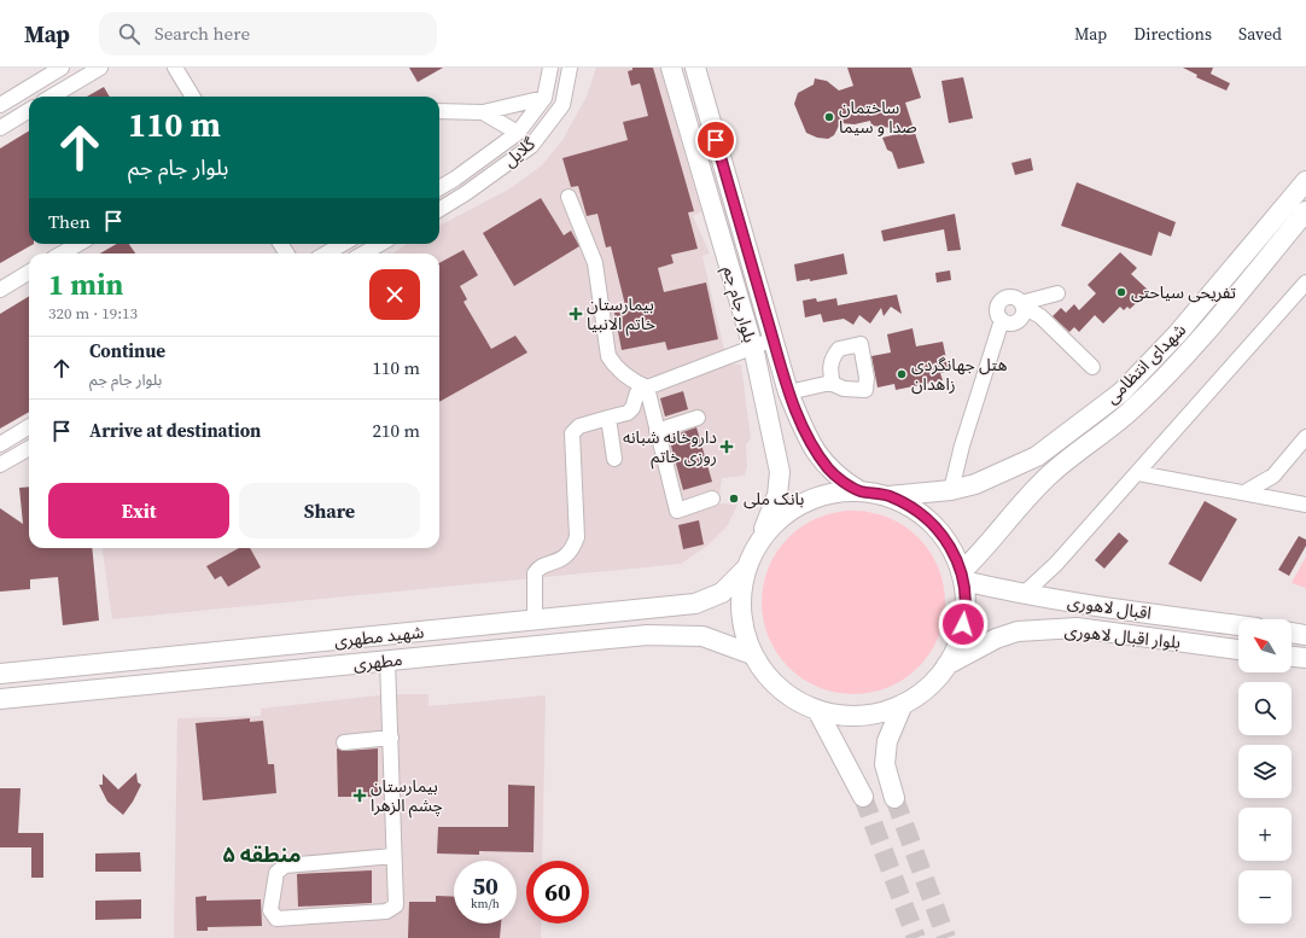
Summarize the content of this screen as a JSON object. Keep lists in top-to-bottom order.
{
  "streets": {
    "main road": [
      "بلوار جام جم",
      "شهدای انتظامی",
      "اقبال لاهوری",
      "شهید مطهری",
      "بلوار اقبال لاهوری",
      "مطهری"
    ],
    "street": ["گلایل"]
  },
  "crossings": [
    ["بلوار جام جم", "شهید مطهری"],
    ["شهدای انتظامی", "اقبال لاهوری"]
  ],
  "districts": ["منطقه ۵"],
  "places": {
    "other": [
      "ساختمان صدا و سیما",
      "تفریحی سیاحتی",
      "هتل جهانگردی زاهدان",
      "بانک ملی"
    ],
    "health": ["بیمارستان خاتم الانبیا", "داروخانه شبانه روزی خاتم", "بیمارستان چشم الزهرا"]
  },
  "north": "top left",
  "page": {
    "header": "Map",
    "search": "Search here",
    "nav": ["Map", "Directions", "Saved"],
    "turn": ["110 m", "بلوار جام جم"],
    "then": "Then",
    "heading": ["1 min", "320 m · 19:13"],
    "list": [
      {
        "name": "Continue",
        "note": "بلوار جام جم",
        "value": "110 m"
      },
      {
        "name": "Arrive at destination",
        "value": "210 m"
      }
    ],
    "buttons": ["Exit", "Share"],
    "map_buttons": ["+", "−"],
    "speed": "50 km/h",
    "limit": "60"
  }
}
